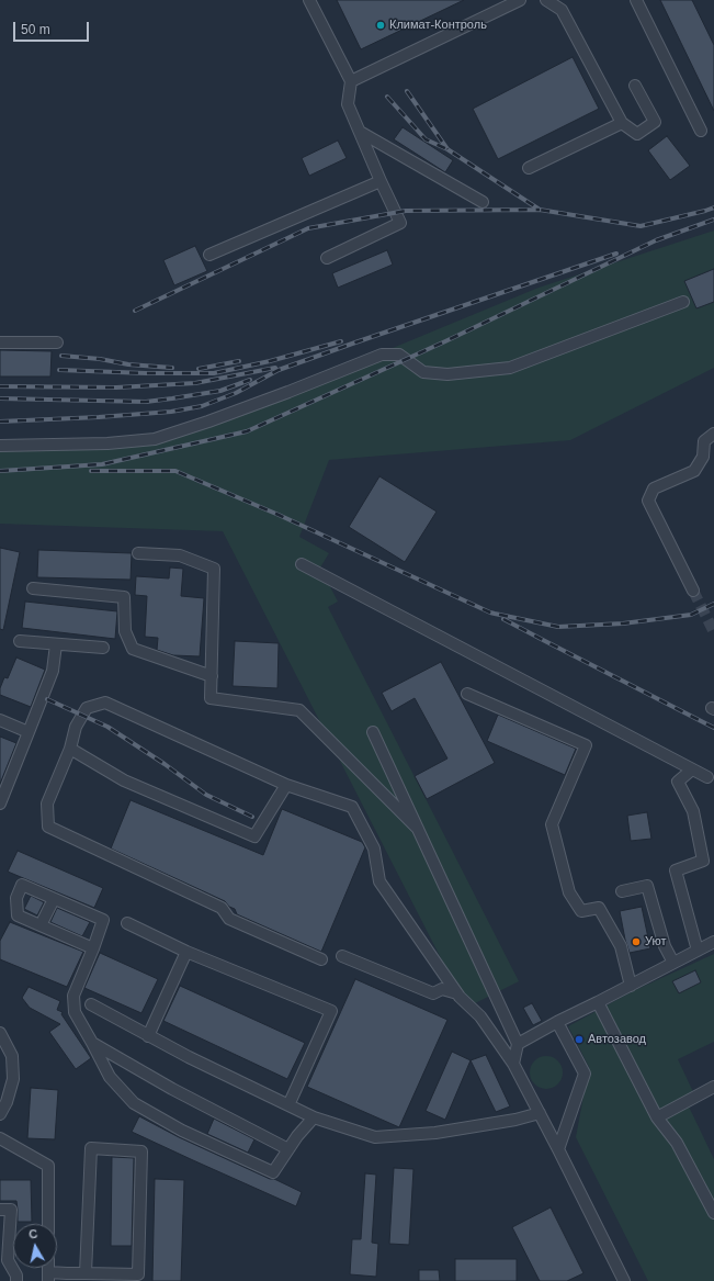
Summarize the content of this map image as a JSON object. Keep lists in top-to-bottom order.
{
  "places": ["Климат-Контроль", "Уют", "Автозавод"],
  "scale_bar": "50 m",
  "north": "top"
}
